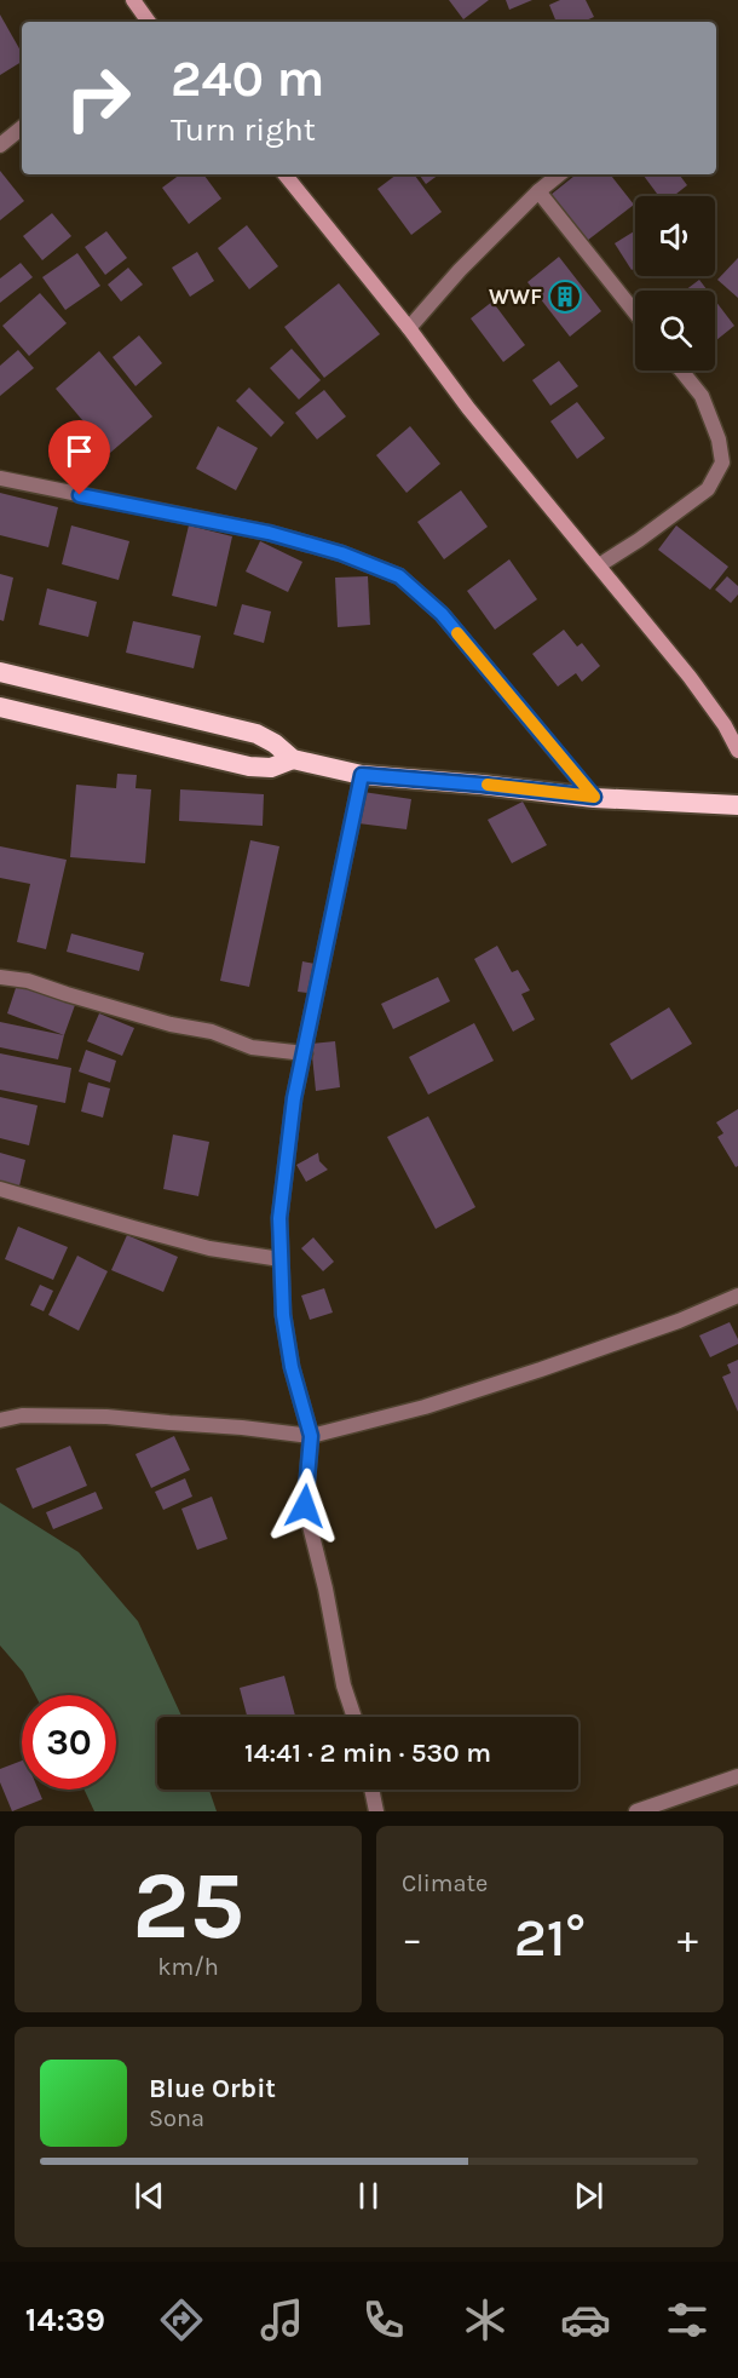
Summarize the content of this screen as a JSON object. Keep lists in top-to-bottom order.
{
  "places": {
    "building": ["WWF"]
  },
  "page": {
    "turn": ["240 m", "Turn right"],
    "limit": "30",
    "trip": "14:41 · 2 min · 530 m",
    "tile": [
      ["25", "km/h"],
      "Climate"
    ],
    "heat": ["−", "21°", "+"],
    "song": ["Blue Orbit", "Sona"],
    "tabs": "14:39"
  }
}
